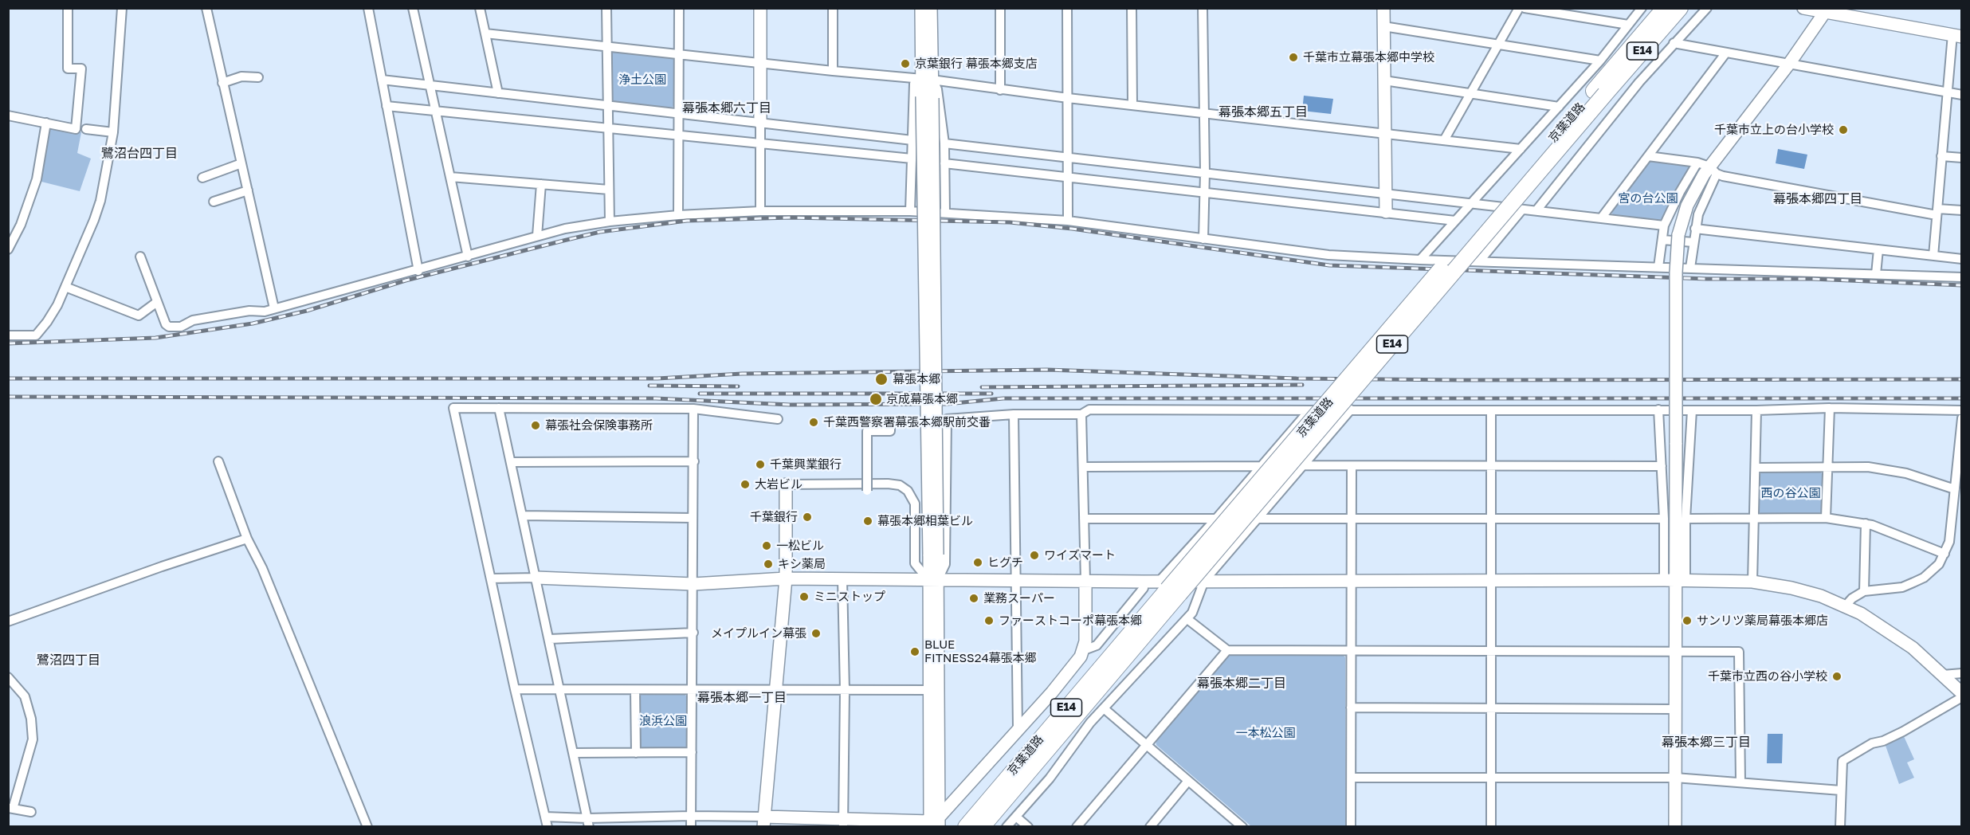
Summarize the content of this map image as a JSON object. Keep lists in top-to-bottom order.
{
  "streets": {
    "highway": ["E14", "京葉道路"]
  },
  "districts": [
    "幕張本郷六丁目",
    "幕張本郷五丁目",
    "鷺沼台四丁目",
    "幕張本郷四丁目",
    "鷺沼四丁目",
    "幕張本郷二丁目",
    "幕張本郷一丁目",
    "幕張本郷三丁目"
  ],
  "parks": [
    "浄土公園",
    "宮の台公園",
    "西の谷公園",
    "浪浜公園",
    "一本松公園"
  ],
  "places": [
    "千葉市立幕張本郷中学校",
    "京葉銀行 幕張本郷支店",
    "千葉市立上の台小学校",
    "幕張本郷",
    "京成幕張本郷",
    "千葉西警察署幕張本郷駅前交番",
    "幕張社会保険事務所",
    "千葉興業銀行",
    "大岩ビル",
    "千葉銀行",
    "幕張本郷相葉ビル",
    "一松ビル",
    "ワイズマート",
    "ヒグチ",
    "キシ薬局",
    "ミニストップ",
    "業務スーパー",
    "ファーストコーポ幕張本郷",
    "サンリツ薬局幕張本郷店",
    "メイプルイン幕張",
    "BLUE FITNESS24幕張本郷",
    "千葉市立西の谷小学校"
  ]
}
